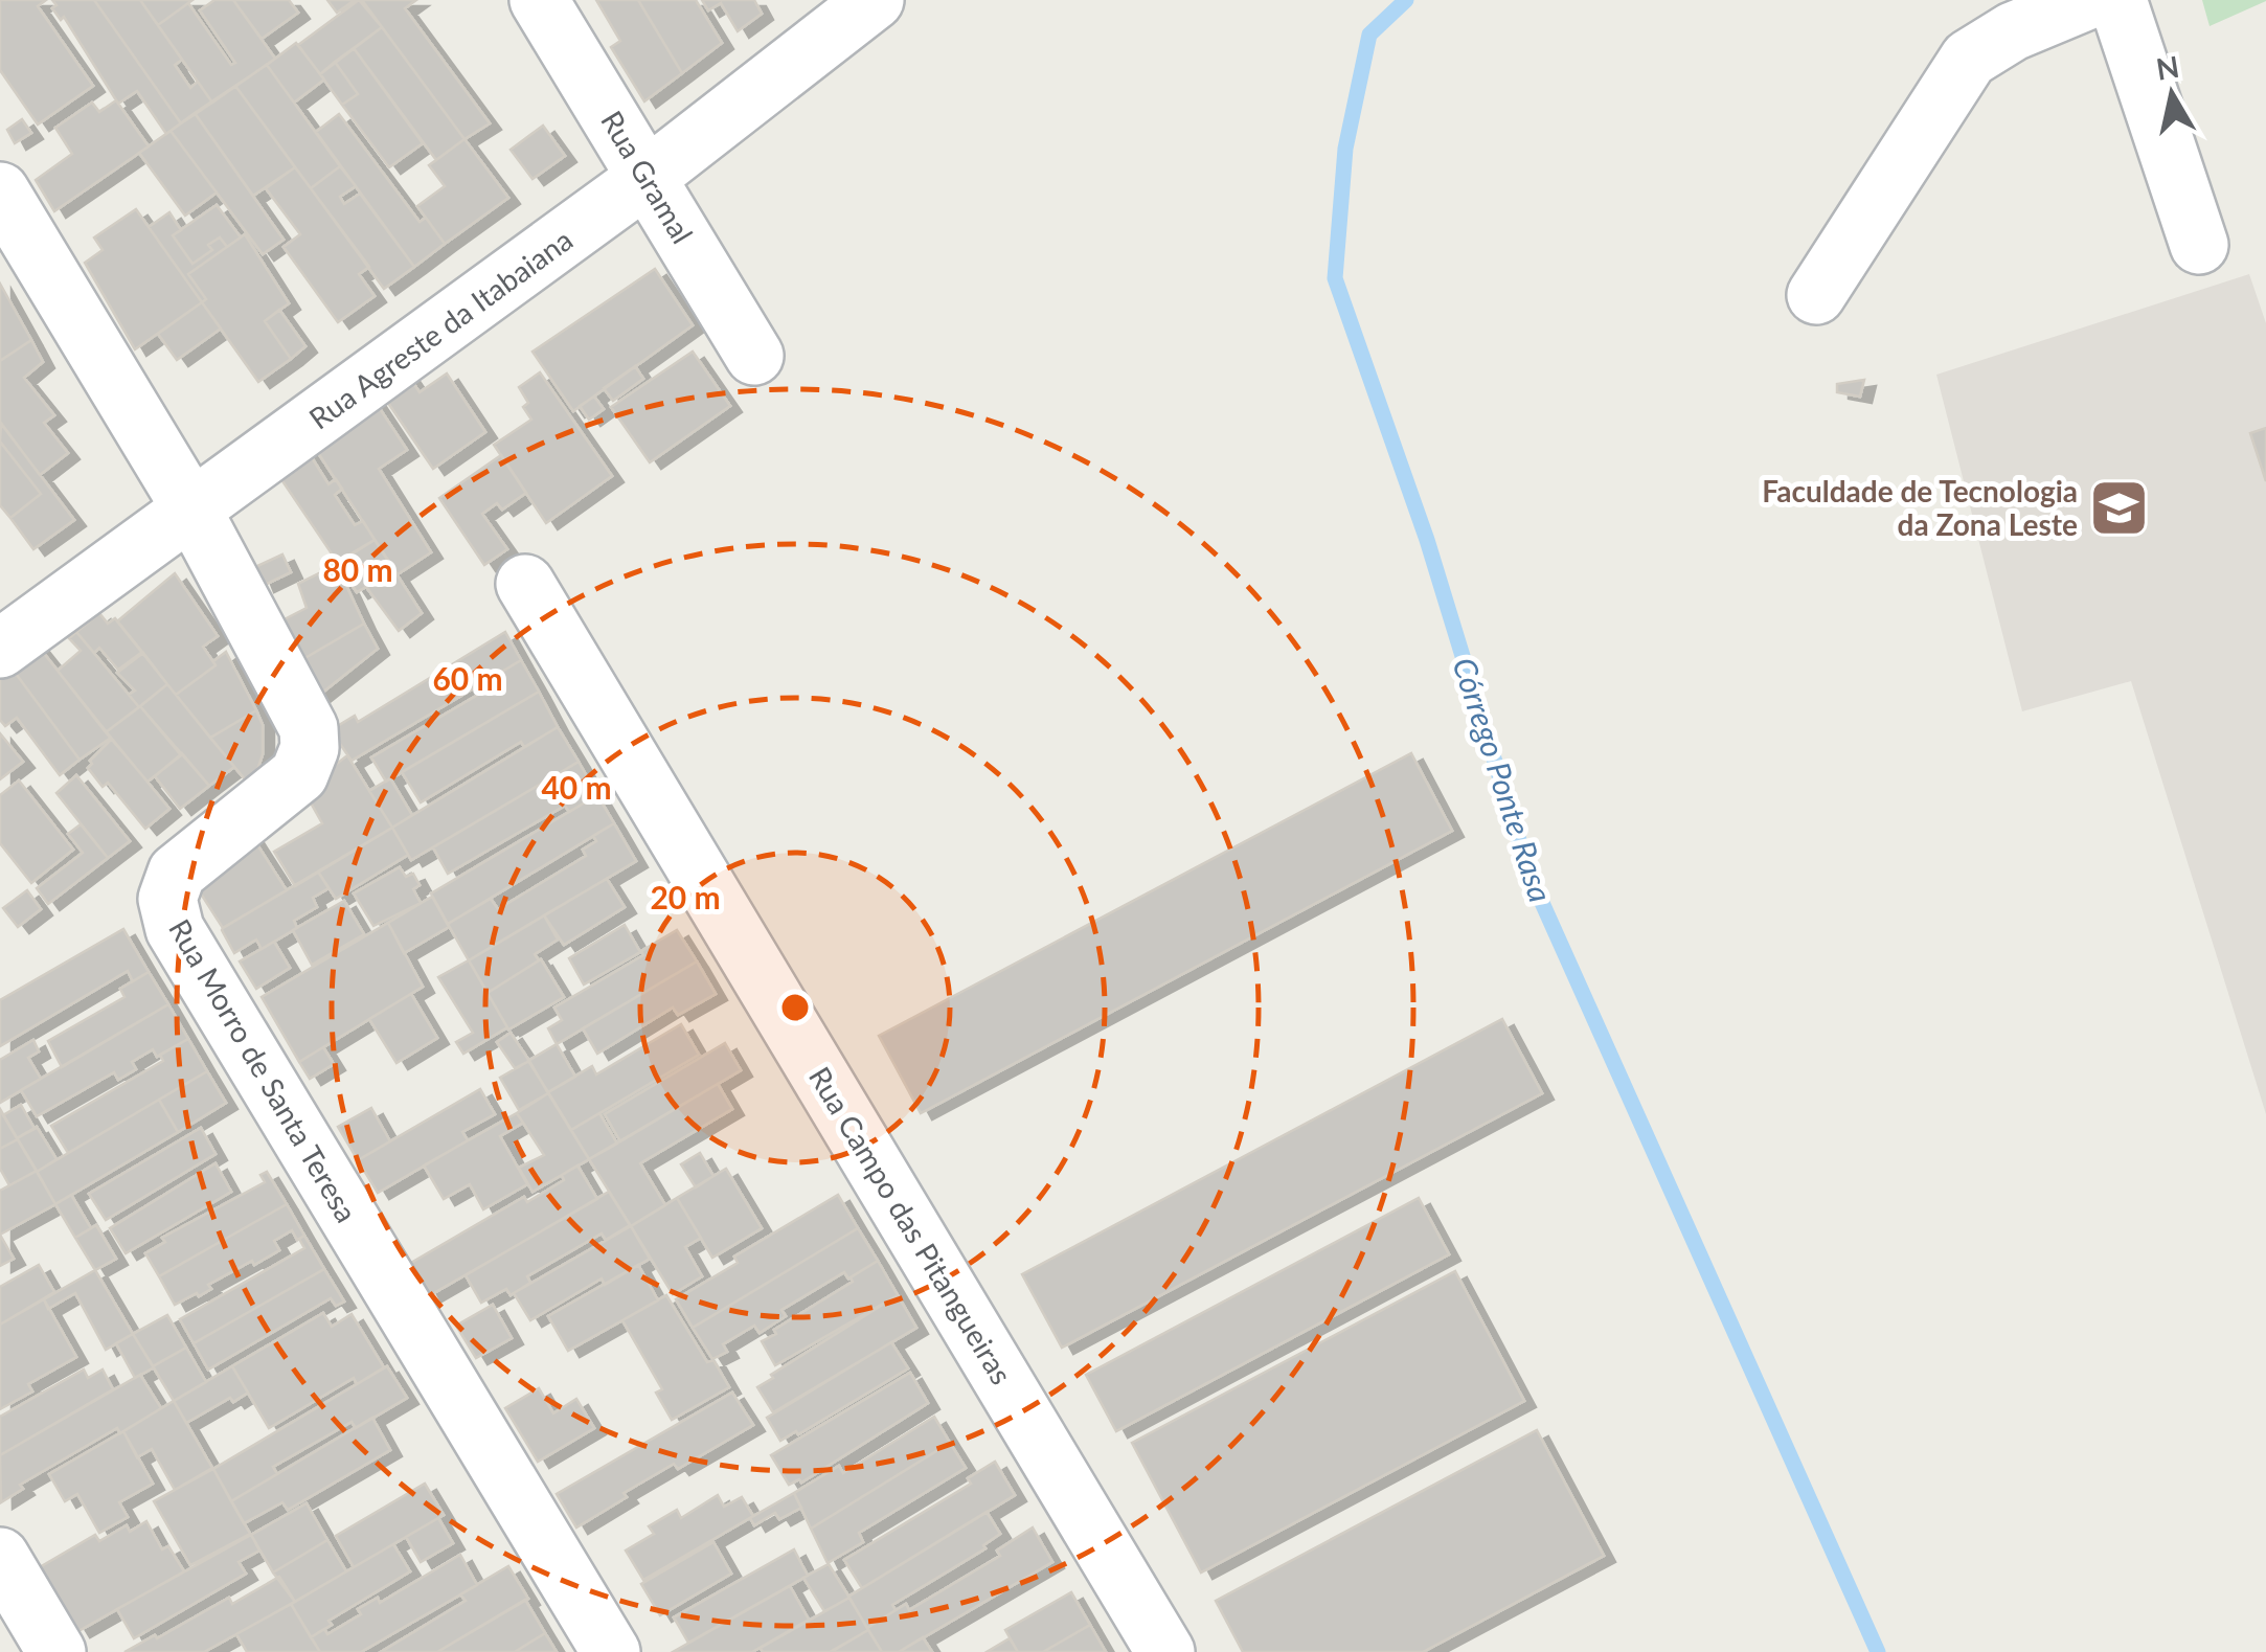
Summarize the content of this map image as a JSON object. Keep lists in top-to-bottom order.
{
  "streets": {
    "street": [
      "Rua Gramal",
      "Rua Agreste da Itabaiana",
      "Rua Morro de Santa Teresa",
      "Rua Campo das Pitangueiras"
    ]
  },
  "crossings": [
    ["Rua Gramal", "Rua Agreste da Itabaiana"],
    ["Rua Agreste da Itabaiana", "Rua Morro de Santa Teresa"]
  ],
  "water": ["Córrego Ponte Rasa"],
  "places": {
    "school or university": ["Faculdade de Tecnologia da Zona Leste"]
  },
  "north": "top",
  "rings": [
    "80 m",
    "60 m",
    "40 m",
    "20 m"
  ]
}
